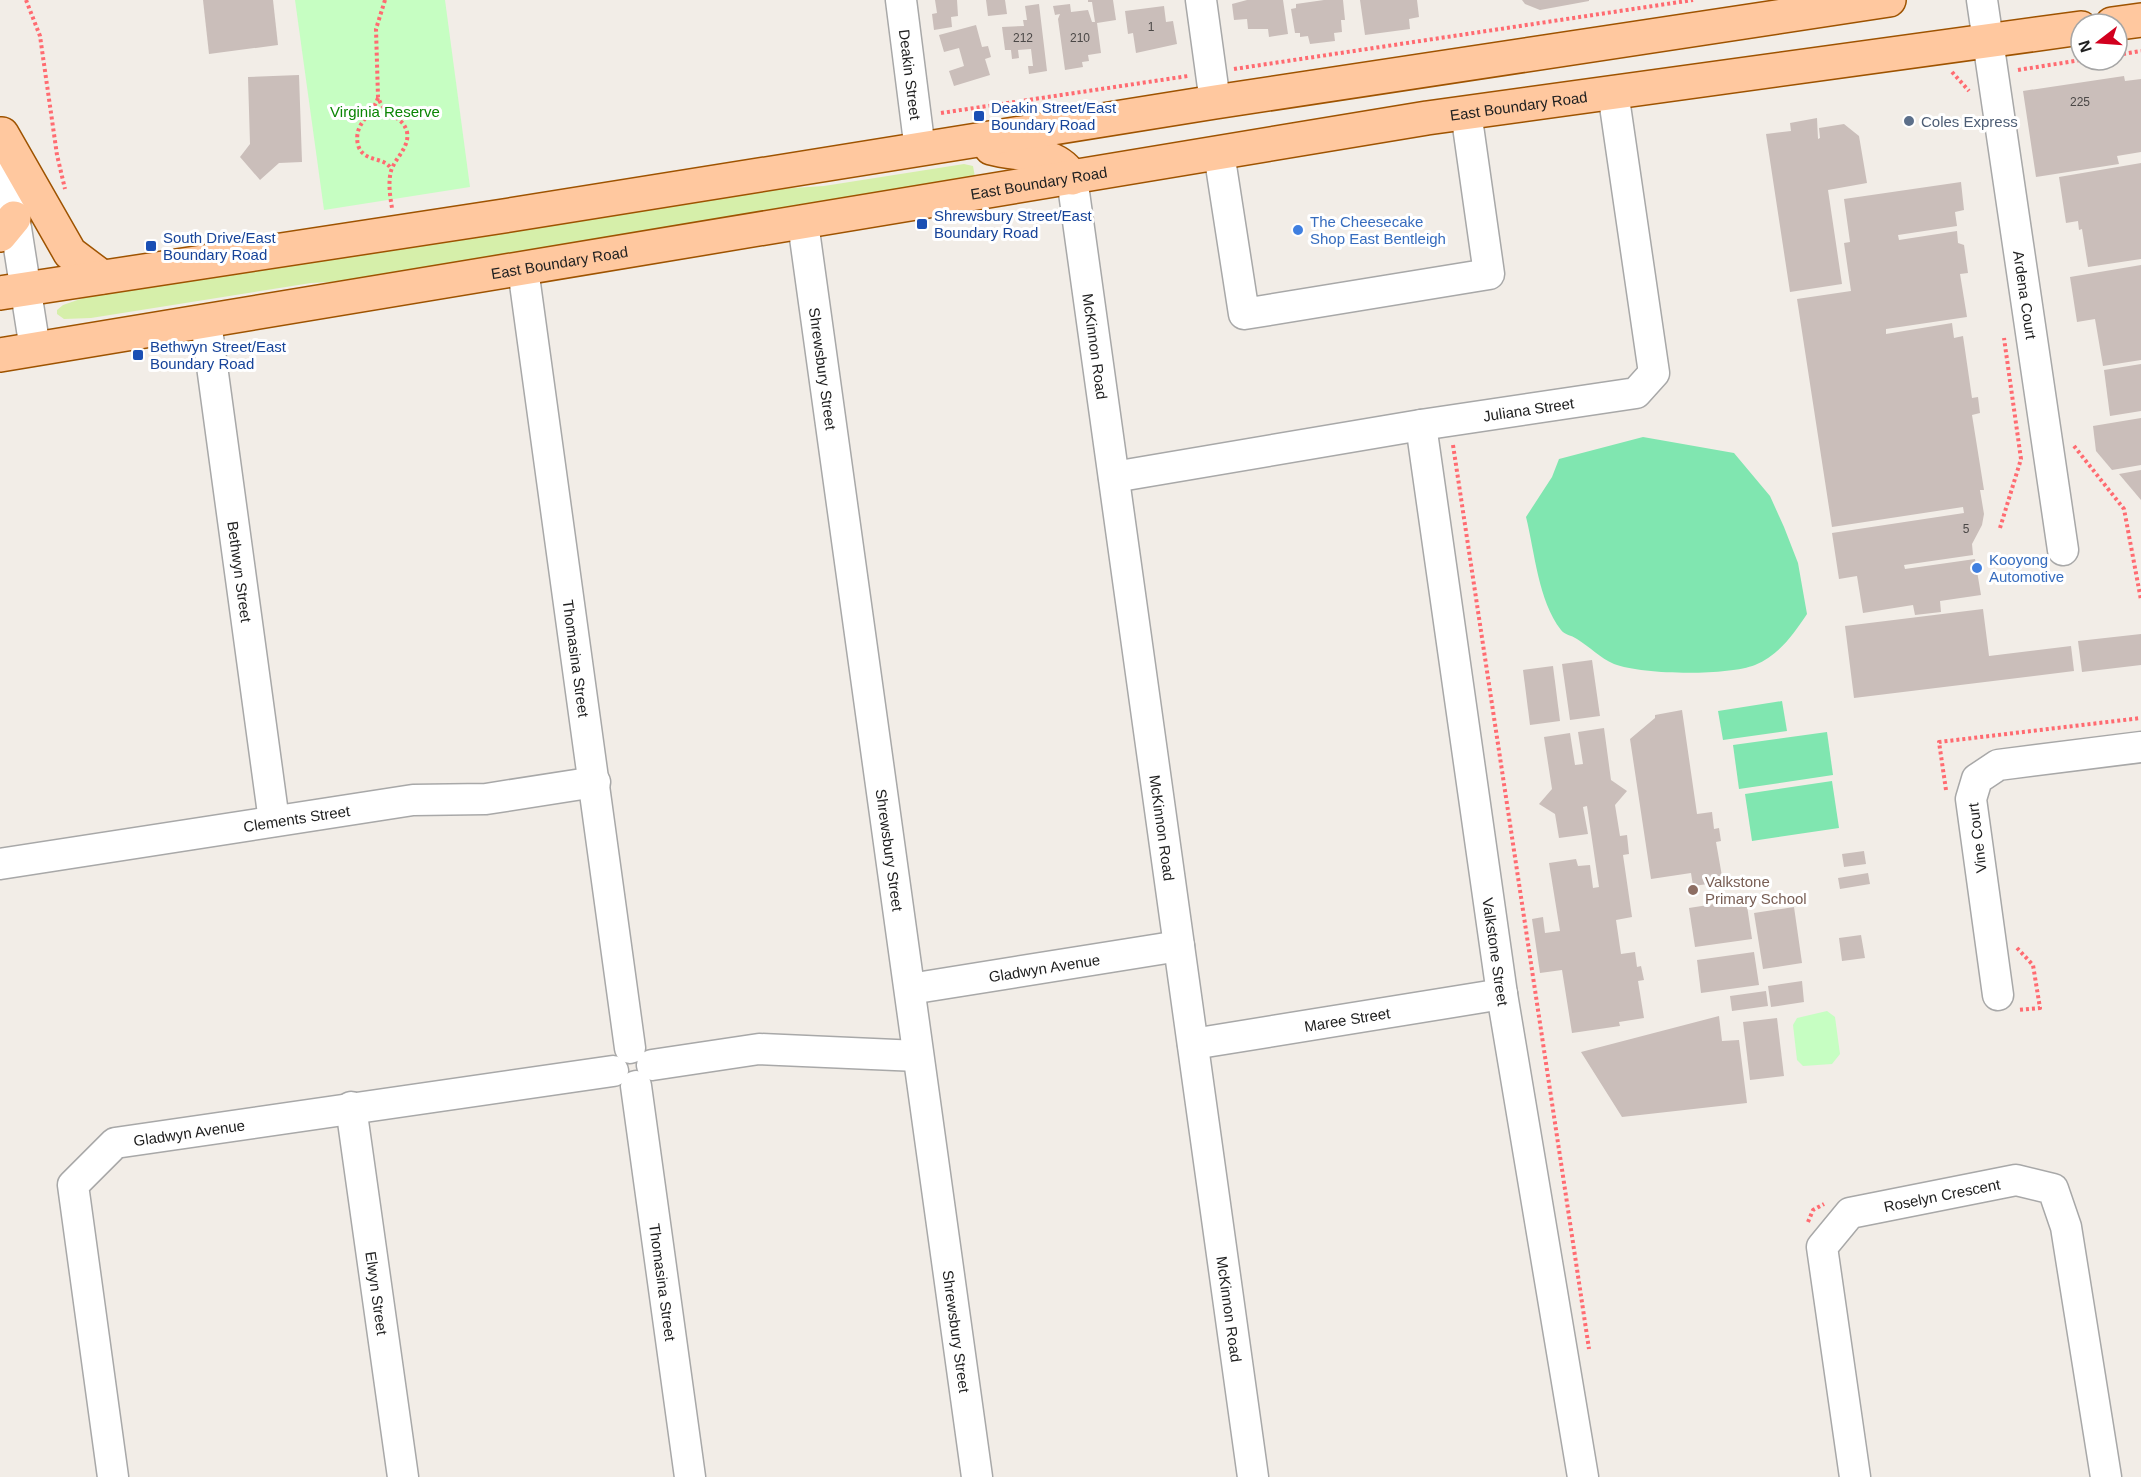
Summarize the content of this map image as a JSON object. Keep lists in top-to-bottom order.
{
  "streets": {
    "main road": ["East Boundary Road"],
    "street": [
      "Deakin Street",
      "Ardena Court",
      "McKinnon Road",
      "Shrewsbury Street",
      "Juliana Street",
      "Bethwyn Street",
      "Thomasina Street",
      "Clements Street",
      "Vine Court",
      "Valkstone Street",
      "Gladwyn Avenue",
      "Maree Street",
      "Roselyn Crescent",
      "Elwyn Street"
    ]
  },
  "crossings": [
    ["East Boundary Road", "Ardena Court"],
    ["East Boundary Road", "McKinnon Road"],
    ["East Boundary Road", "Shrewsbury Street"],
    ["East Boundary Road", "Juliana Street"],
    ["East Boundary Road", "Bethwyn Street"],
    ["East Boundary Road", "Thomasina Street"],
    ["McKinnon Road", "Juliana Street"],
    ["McKinnon Road", "Gladwyn Avenue"],
    ["McKinnon Road", "Maree Street"],
    ["Shrewsbury Street", "Gladwyn Avenue"],
    ["Juliana Street", "Valkstone Street"],
    ["Bethwyn Street", "Clements Street"],
    ["Thomasina Street", "Clements Street"],
    ["Thomasina Street", "Gladwyn Avenue"],
    ["Valkstone Street", "Maree Street"],
    ["Gladwyn Avenue", "Elwyn Street"]
  ],
  "parks": ["Virginia Reserve"],
  "places": {
    "transit": [
      "Deakin Street/East Boundary Road",
      "Shrewsbury Street/East Boundary Road",
      "South Drive/East Boundary Road",
      "Bethwyn Street/East Boundary Road"
    ],
    "other": [
      "Coles Express",
      "The Cheesecake Shop East Bentleigh",
      "Kooyong Automotive",
      "Valkstone Primary School"
    ]
  },
  "house_numbers": [
    "1",
    "212",
    "210",
    "225",
    "5"
  ],
  "north": "left"
}
